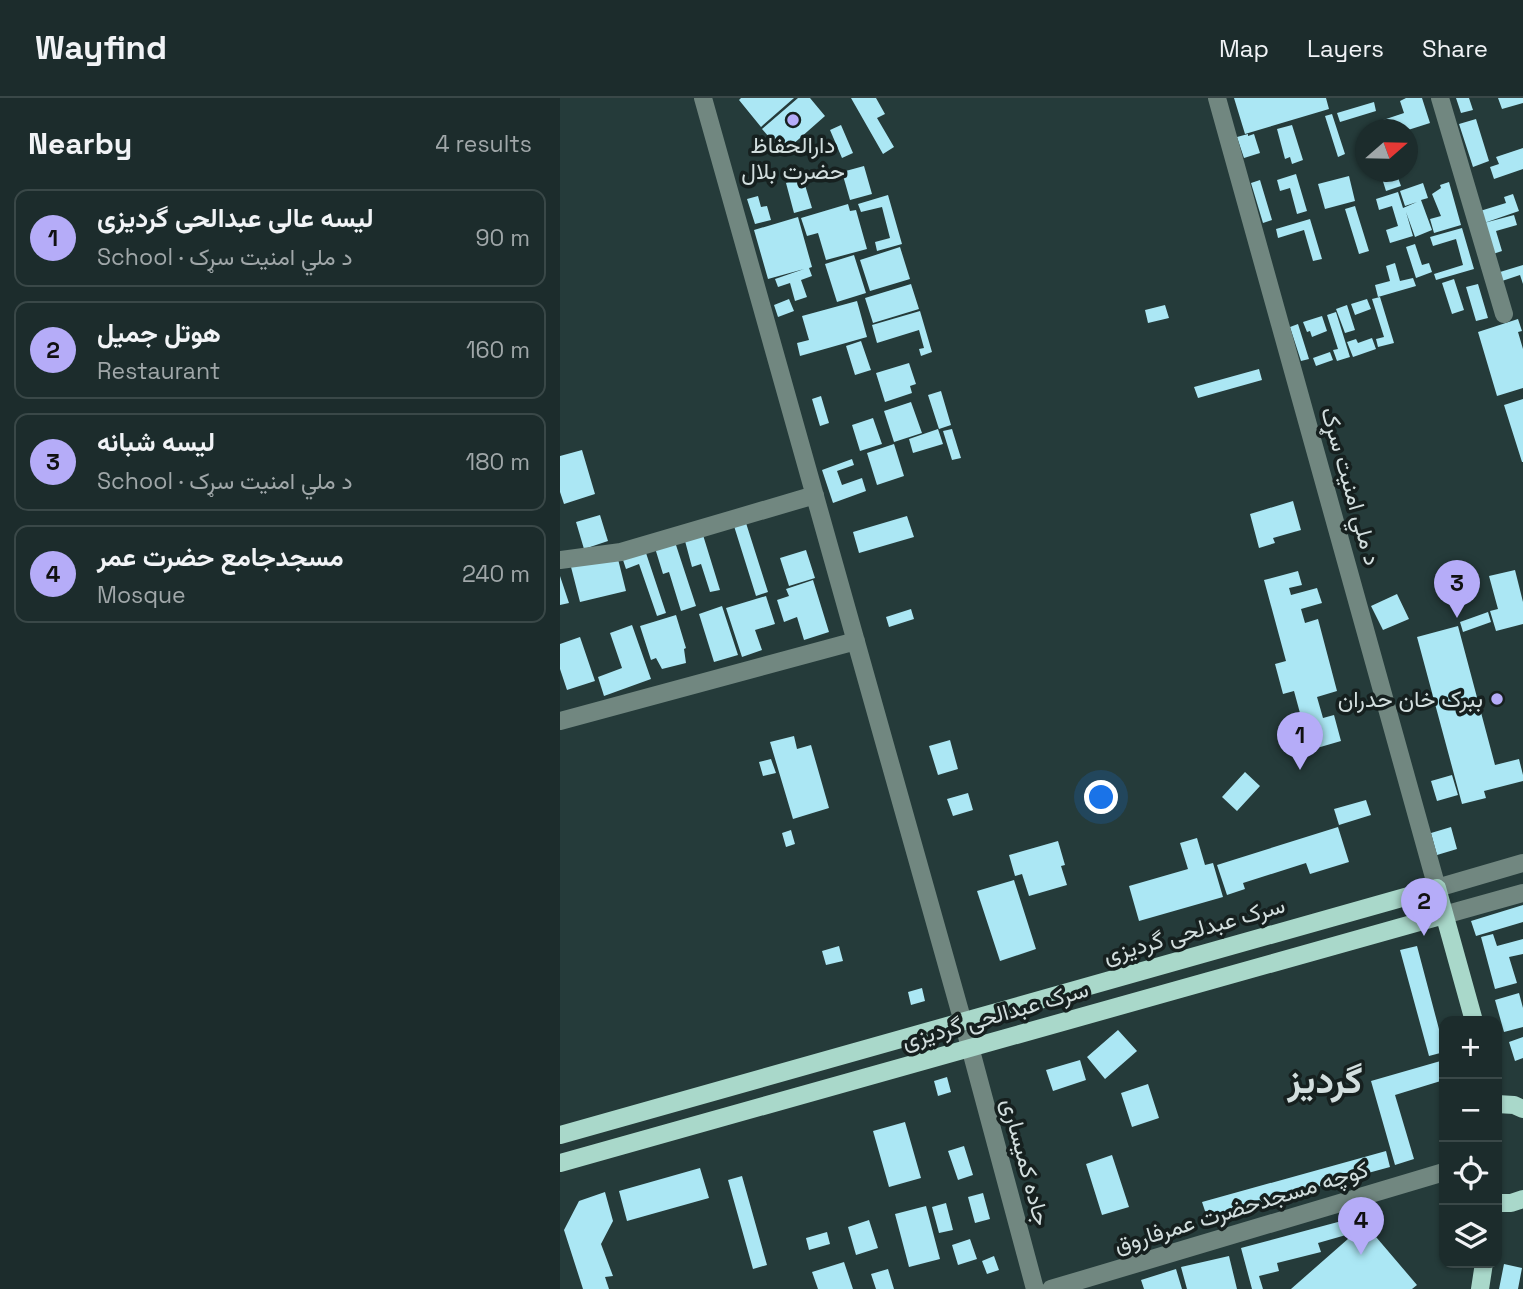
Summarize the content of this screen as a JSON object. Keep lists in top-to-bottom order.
{
  "streets": {
    "main road": ["سرک عبدلحی گردیزی", "سرک عبدالحی گردیزی"],
    "street": ["د ملي امنیت سړک", "جاده کمیساری", "کوچه مسجدحضرت عمرفاروق"]
  },
  "crossings": [
    ["د ملي امنیت سړک", "سرک عبدلحی گردیزی"],
    ["سرک عبدلحی گردیزی", "جاده کمیساری"],
    ["سرک عبدالحی گردیزی", "جاده کمیساری"]
  ],
  "districts": ["گردیز"],
  "places": ["دارالحفاظ حضرت بلال", "ببرک خان حدران"],
  "north": "right",
  "page": {
    "header": "Wayfind",
    "nav": ["Map", "Layers", "Share"],
    "heading": ["Nearby", "4 results"],
    "list": [
      {
        "mark": "1",
        "name": "لیسه عالی عبدالحی گردیزی",
        "note": "School · د ملي امنیت سړک",
        "value": "90 m"
      },
      {
        "mark": "2",
        "name": "هوتل جمیل",
        "note": "Restaurant",
        "value": "160 m"
      },
      {
        "mark": "3",
        "name": "لیسه شبانه",
        "note": "School · د ملي امنیت سړک",
        "value": "180 m"
      },
      {
        "mark": "4",
        "name": "مسجدجامع حضرت عمر",
        "note": "Mosque",
        "value": "240 m"
      }
    ],
    "pins": [
      "3",
      "1",
      "2",
      "4"
    ],
    "map_buttons": ["+", "−"]
  }
}
